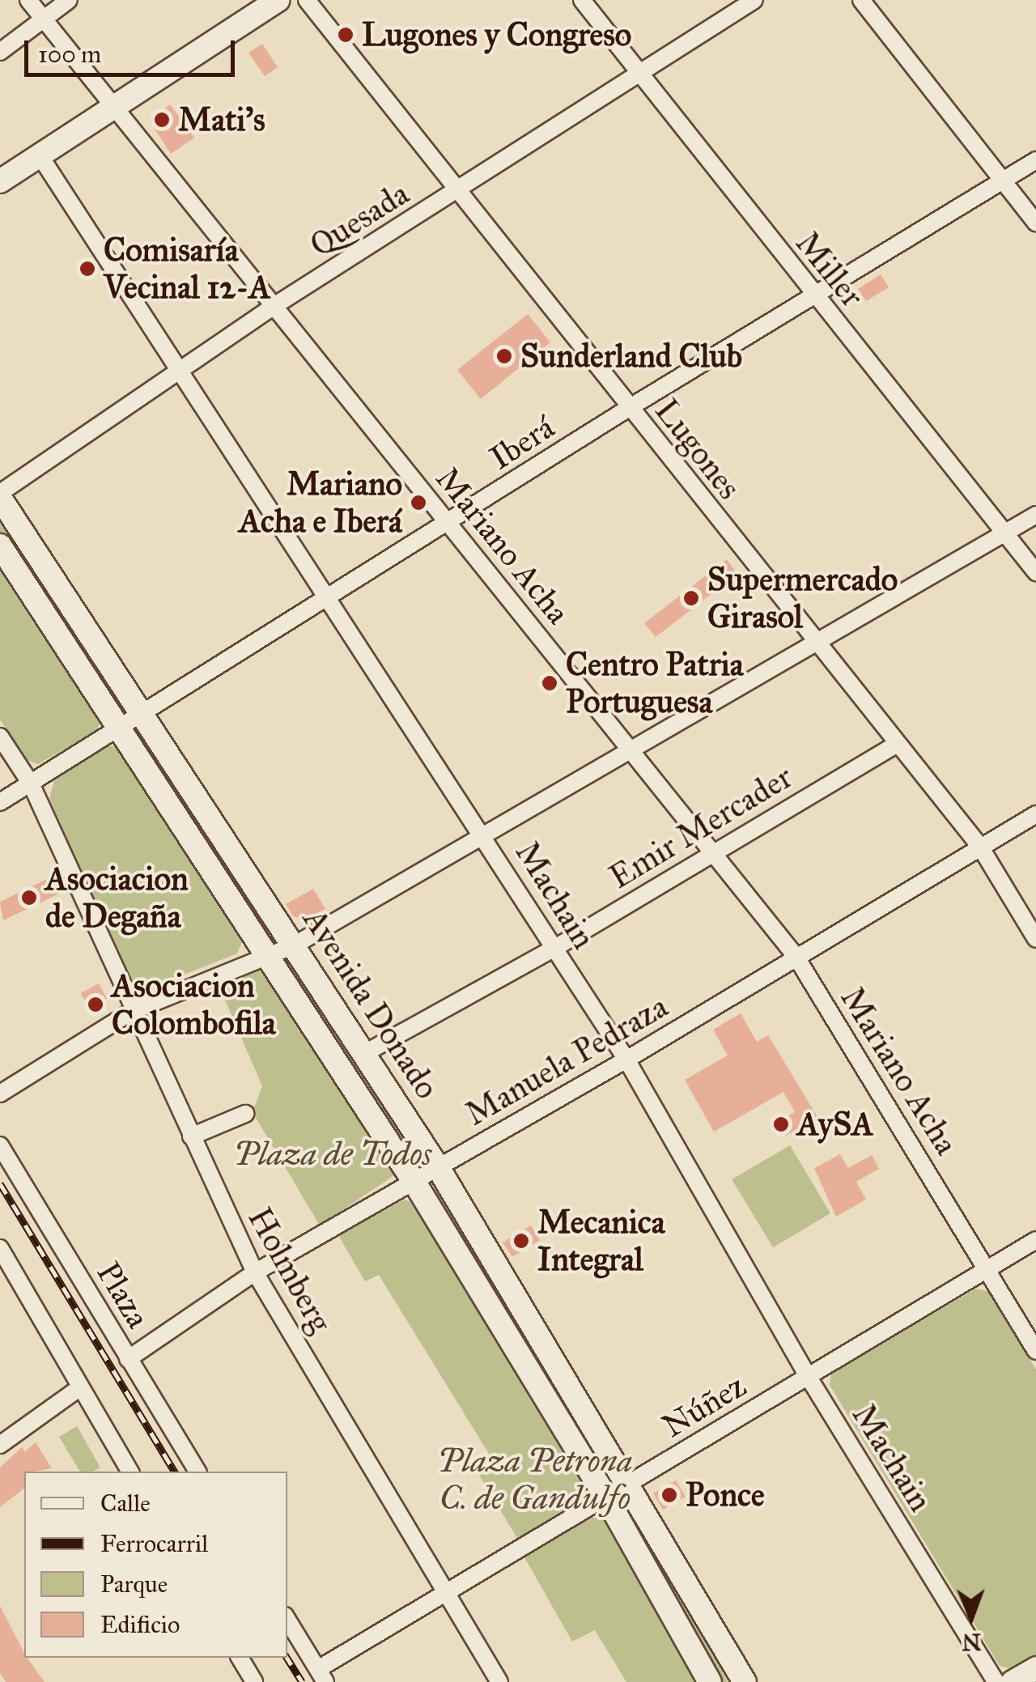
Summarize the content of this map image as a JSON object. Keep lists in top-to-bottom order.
{
  "streets": {
    "main road": ["Avenida Donado"],
    "street": [
      "Quesada",
      "Miller",
      "Iberá",
      "Lugones",
      "Mariano Acha",
      "Emir Mercader",
      "Machain",
      "Manuela Pedraza",
      "Holmberg",
      "Plaza",
      "Núñez"
    ]
  },
  "crossings": [
    ["Quesada", "Miller"],
    ["Quesada", "Lugones"],
    ["Quesada", "Mariano Acha"],
    ["Quesada", "Machain"],
    ["Quesada", "Avenida Donado"],
    ["Miller", "Iberá"],
    ["Iberá", "Lugones"],
    ["Iberá", "Mariano Acha"],
    ["Iberá", "Machain"],
    ["Iberá", "Avenida Donado"],
    ["Iberá", "Holmberg"],
    ["Lugones", "Emir Mercader"],
    ["Lugones", "Manuela Pedraza"],
    ["Mariano Acha", "Emir Mercader"],
    ["Mariano Acha", "Manuela Pedraza"],
    ["Mariano Acha", "Núñez"],
    ["Emir Mercader", "Machain"],
    ["Emir Mercader", "Avenida Donado"],
    ["Machain", "Manuela Pedraza"],
    ["Machain", "Núñez"],
    ["Avenida Donado", "Manuela Pedraza"],
    ["Avenida Donado", "Núñez"],
    ["Manuela Pedraza", "Holmberg"],
    ["Manuela Pedraza", "Plaza"],
    ["Holmberg", "Núñez"]
  ],
  "parks": ["Plaza de Todos", "Plaza Petrona C. de Gandulfo"],
  "places": [
    "Lugones y Congreso",
    "Mati's",
    "Comisaría Vecinal 12-A",
    "Sunderland Club",
    "Mariano Acha e Iberá",
    "Supermercado Girasol",
    "Centro Patria Portuguesa",
    "Asociacion de Degaña",
    "Asociacion Colombofila",
    "AySA",
    "Mecanica Integral",
    "Ponce"
  ],
  "legend": [
    "Calle",
    "Ferrocarril",
    "Parque",
    "Edificio"
  ],
  "scale_bar": "100 m",
  "north": "bottom"
}
